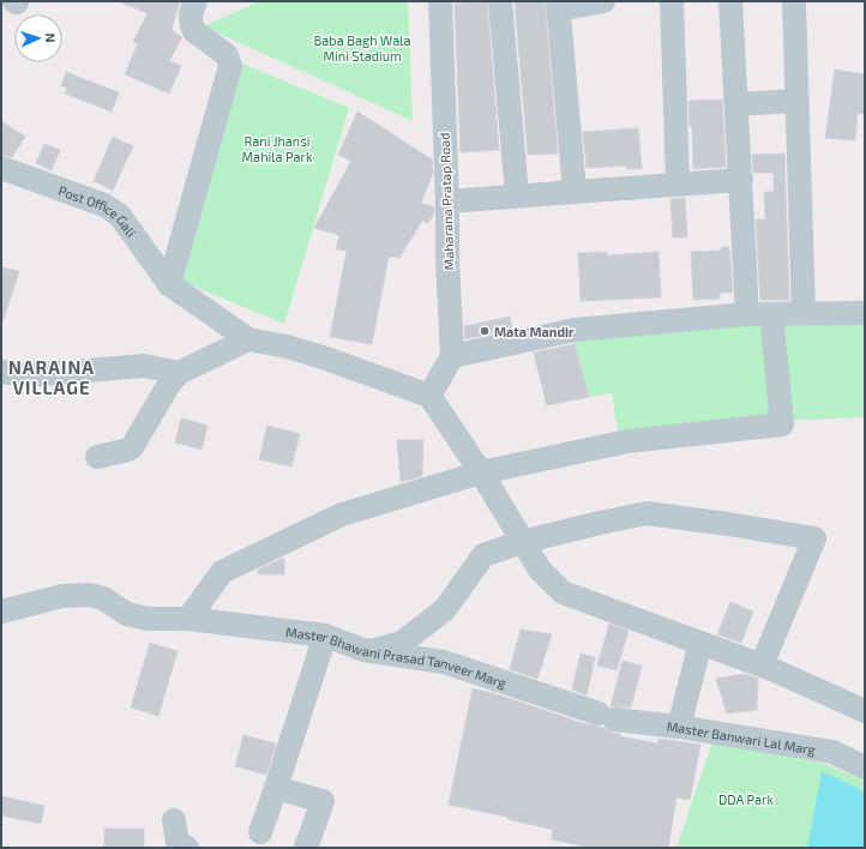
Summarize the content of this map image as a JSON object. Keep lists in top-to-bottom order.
{
  "streets": {
    "street": [
      "Maharana Pratap Road",
      "Post Office Gali",
      "Master Bhawani Prasad Tanveer Marg",
      "Master Banwari Lal Marg"
    ]
  },
  "crossings": [
    ["Master Bhawani Prasad Tanveer Marg", "Master Banwari Lal Marg"]
  ],
  "districts": ["NARAINA VILLAGE"],
  "parks": ["Baba Bagh Wala Mini Stadium", "Rani Jhansi Mahila Park", "DDA Park"],
  "places": ["Mata Mandir"],
  "north": "right"
}
